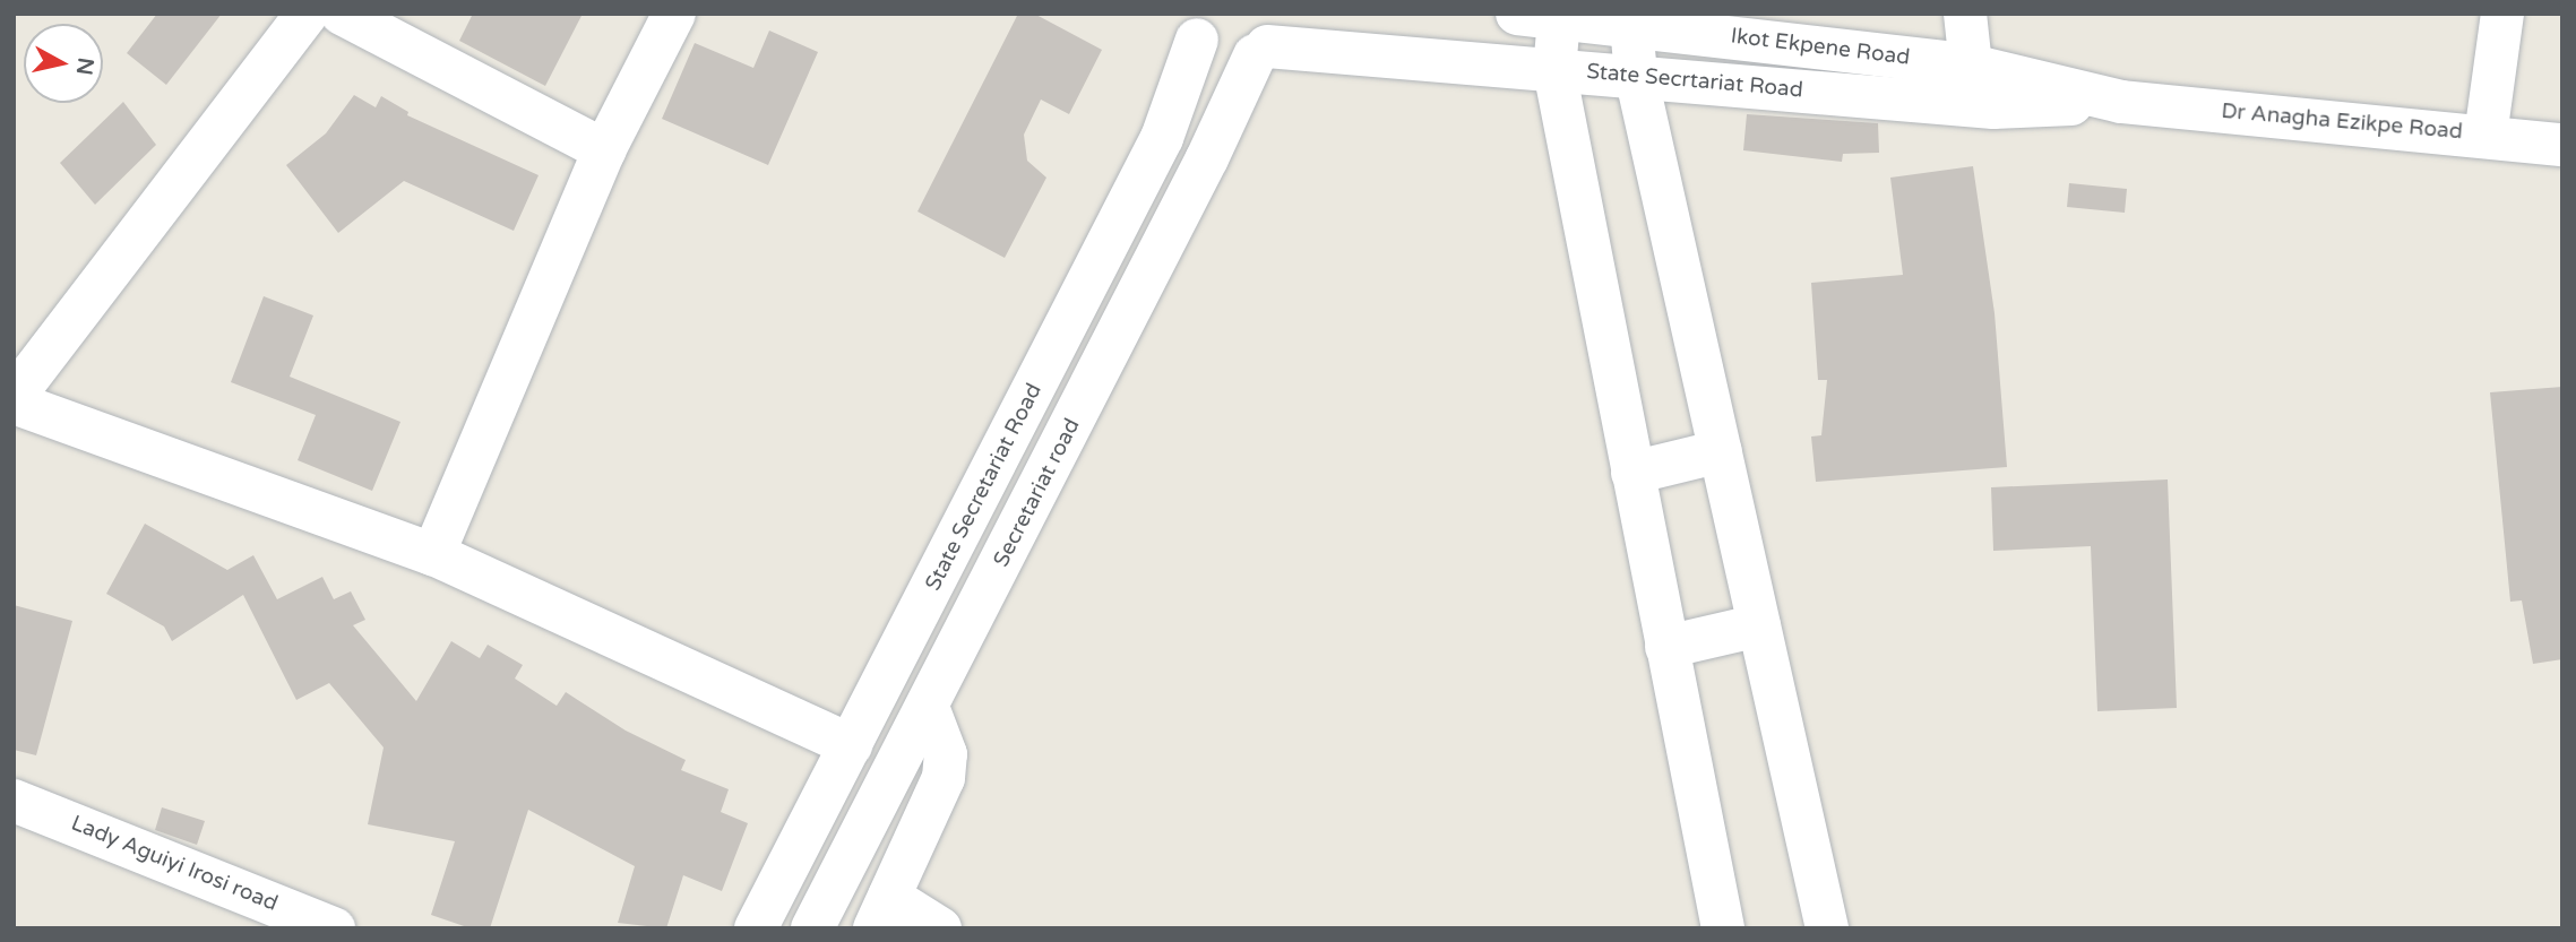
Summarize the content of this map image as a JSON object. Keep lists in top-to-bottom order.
{
  "streets": {
    "street": [
      "Ikot Ekpene Road",
      "State Secrtariat Road",
      "Dr Anagha Ezikpe Road",
      "State Secretariat Road",
      "Secretariat road",
      "Lady Aguiyi Irosi road"
    ]
  },
  "crossings": [
    ["Ikot Ekpene Road", "State Secrtariat Road"],
    ["Ikot Ekpene Road", "Dr Anagha Ezikpe Road"],
    ["State Secrtariat Road", "Dr Anagha Ezikpe Road"],
    ["State Secrtariat Road", "State Secretariat Road"],
    ["State Secrtariat Road", "Secretariat road"]
  ],
  "north": "right"
}
